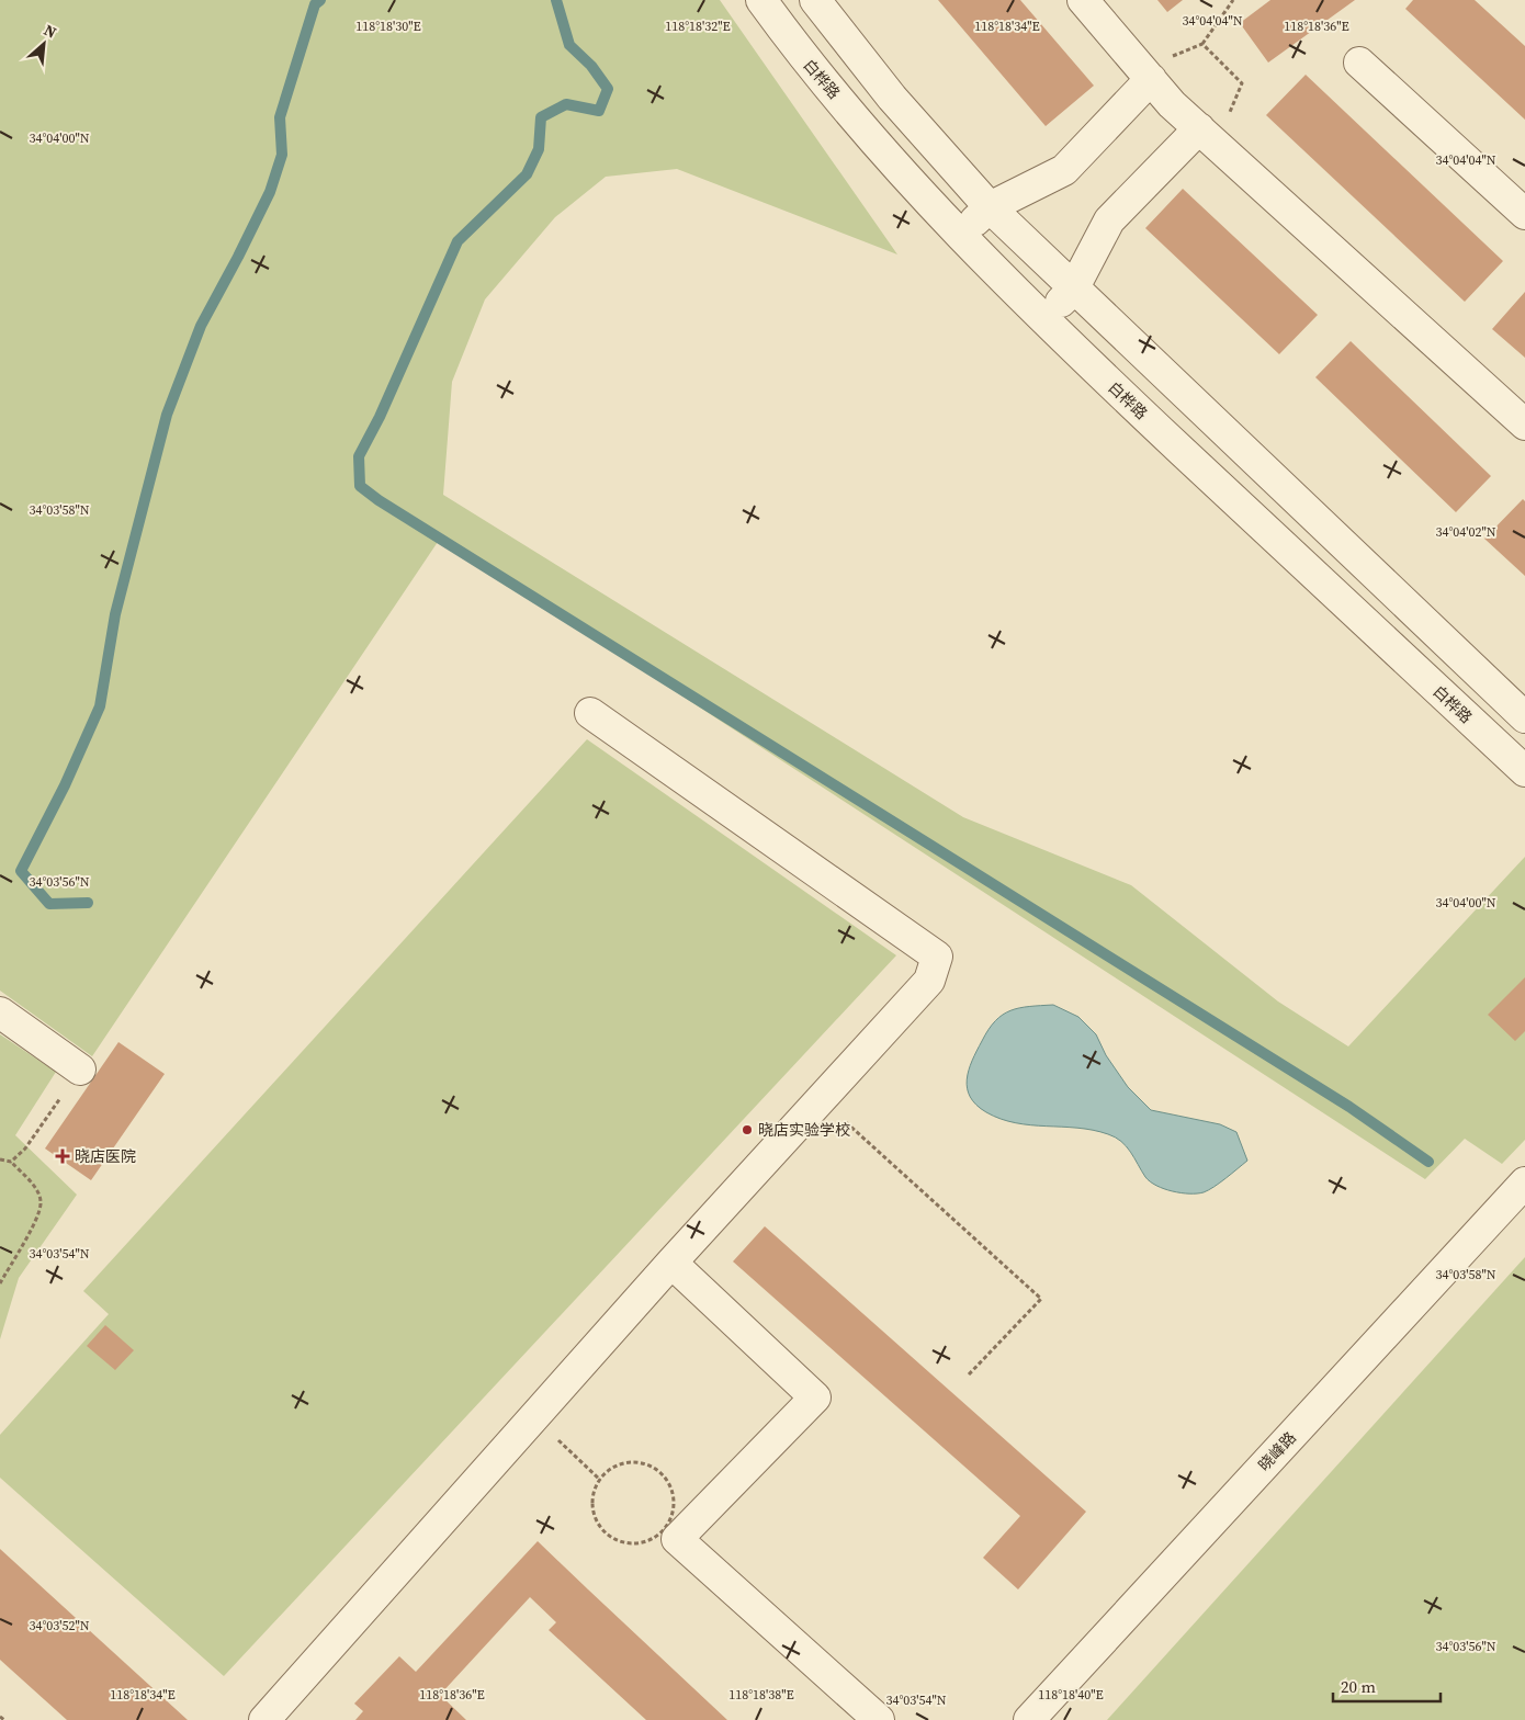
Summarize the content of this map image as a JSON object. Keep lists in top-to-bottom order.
{
  "streets": {
    "street": ["白桦路", "晓峰路"]
  },
  "places": {
    "other": ["晓店实验学校"],
    "health": ["晓店医院"]
  },
  "scale_bar": "20 m",
  "north": "top right",
  "coordinates": [
    "34°04'04\"N",
    "118°18'30\"E",
    "118°18'32\"E",
    "118°18'34\"E",
    "118°18'36\"E",
    "34°04'00\"N",
    "34°03'58\"N",
    "34°04'02\"N",
    "34°03'56\"N",
    "34°03'54\"N",
    "34°03'52\"N",
    "118°18'38\"E",
    "118°18'40\"E"
  ]
}
